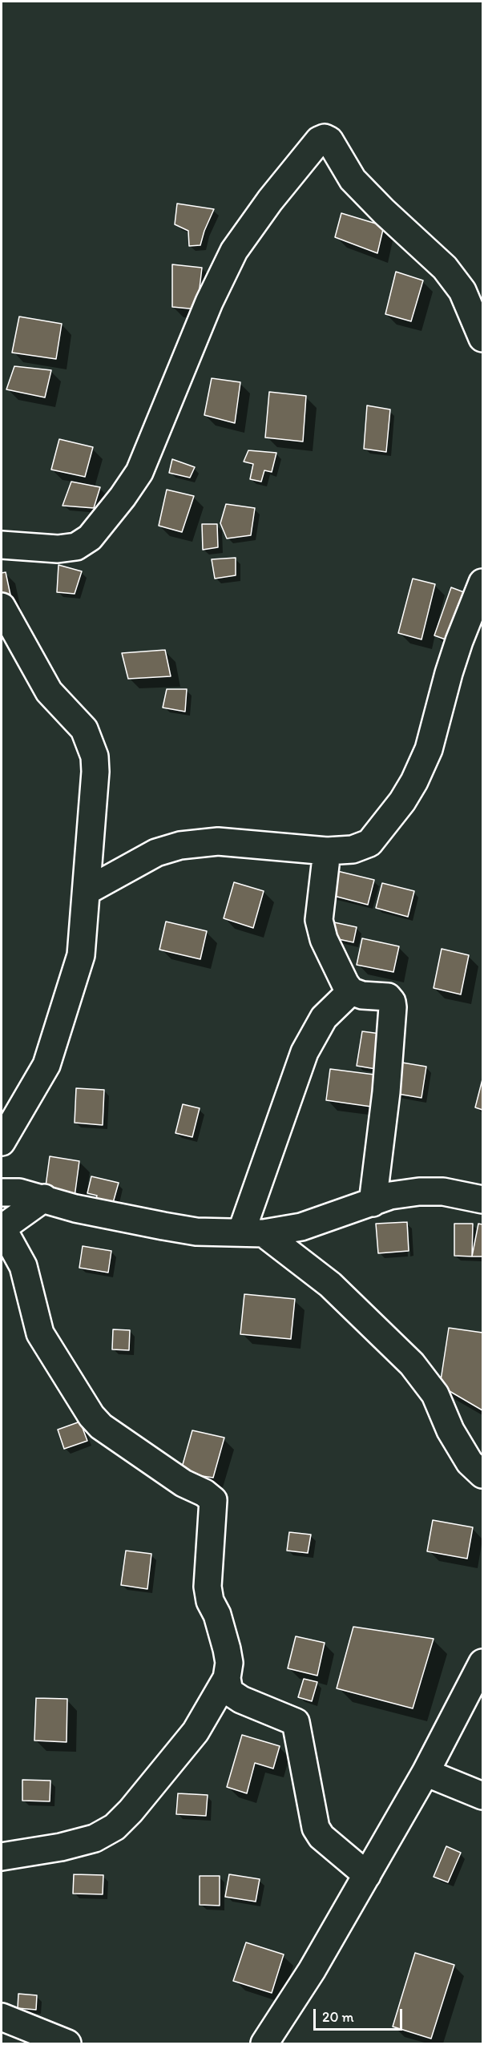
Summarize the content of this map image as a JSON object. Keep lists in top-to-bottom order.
{
  "scale_bar": "20 m"
}
